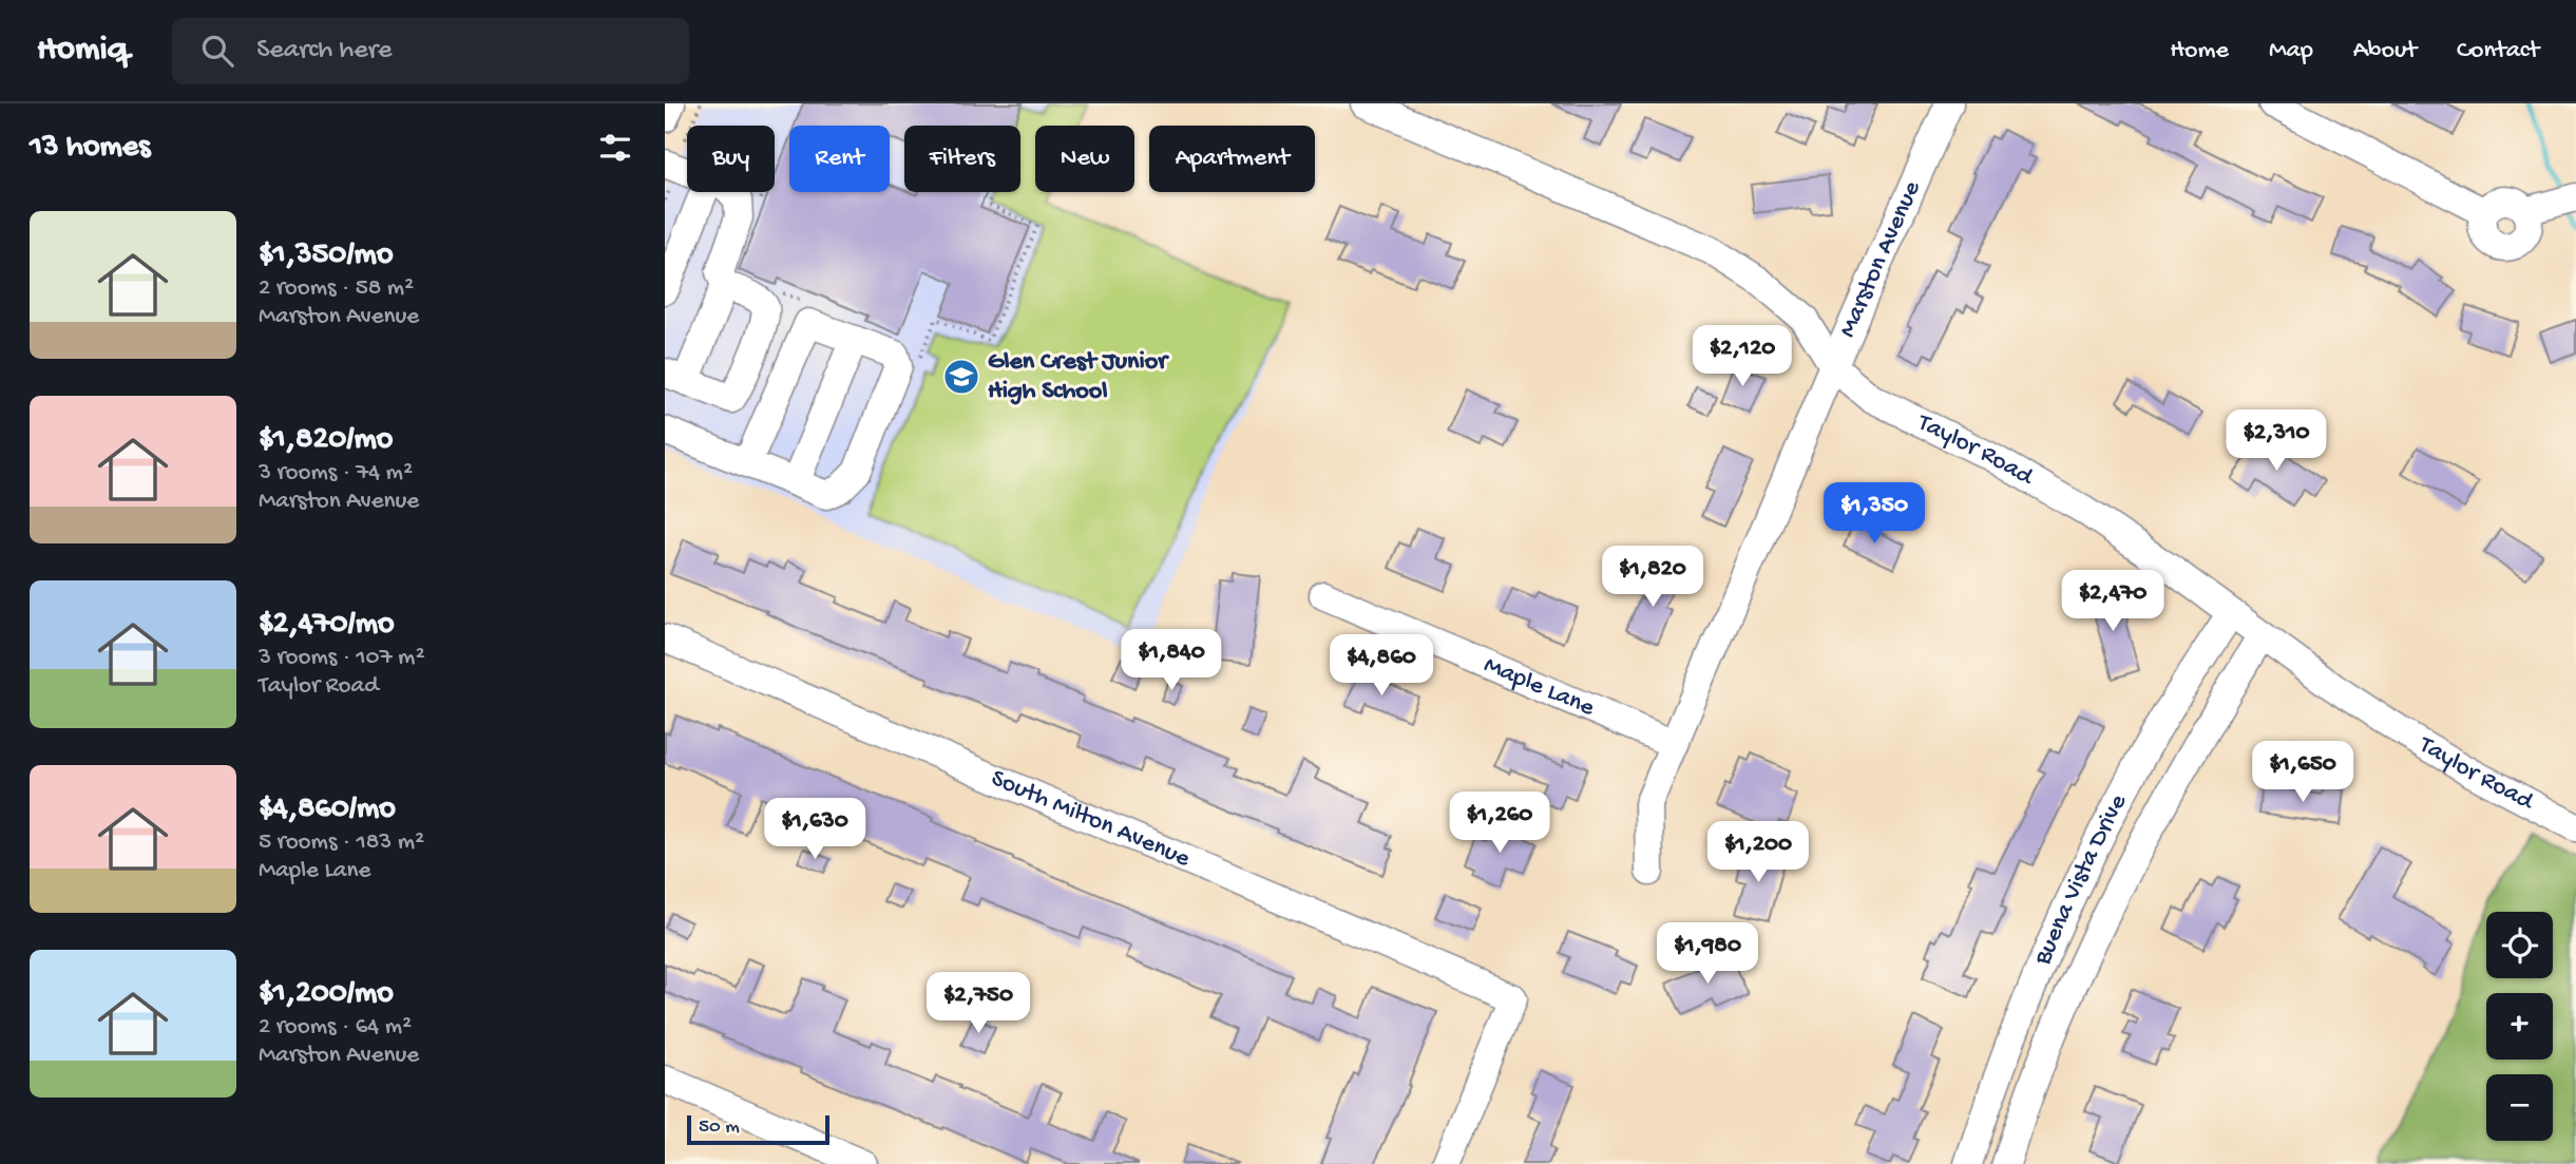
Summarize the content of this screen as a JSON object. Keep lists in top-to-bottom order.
{
  "streets": {
    "street": [
      "Marston Avenue",
      "Taylor Road",
      "Maple Lane",
      "South Milton Avenue",
      "Buena Vista Drive"
    ]
  },
  "crossings": [
    ["Marston Avenue", "Taylor Road"],
    ["Marston Avenue", "Maple Lane"],
    ["Taylor Road", "Buena Vista Drive"]
  ],
  "places": {
    "school or university": ["Glen Crest Junior High School"]
  },
  "scale_bar": "50 m",
  "page": {
    "header": "Homiq",
    "search": "Search here",
    "nav": [
      "Home",
      "Map",
      "About",
      "Contact"
    ],
    "heading": "13 homes",
    "chip": [
      "Buy",
      "Rent",
      "Filters",
      "New",
      "Apartment"
    ],
    "list": [
      {
        "name": "$1,350/mo",
        "note": "2 rooms · 58 m² · Marston Avenue"
      },
      {
        "name": "$1,820/mo",
        "note": "3 rooms · 74 m² · Marston Avenue"
      },
      {
        "name": "$2,470/mo",
        "note": "3 rooms · 107 m² · Taylor Road"
      },
      {
        "name": "$4,860/mo",
        "note": "5 rooms · 183 m² · Maple Lane"
      },
      {
        "name": "$1,200/mo",
        "note": "2 rooms · 64 m² · Marston Avenue"
      }
    ],
    "price": [
      "$2,120",
      "$2,310",
      "$1,350",
      "$1,820",
      "$2,470",
      "$1,840",
      "$4,860",
      "$1,650",
      "$1,260",
      "$1,630",
      "$1,200",
      "$1,980",
      "$2,750"
    ],
    "map_buttons": ["+", "−"],
    "scale": "50 m"
  }
}
